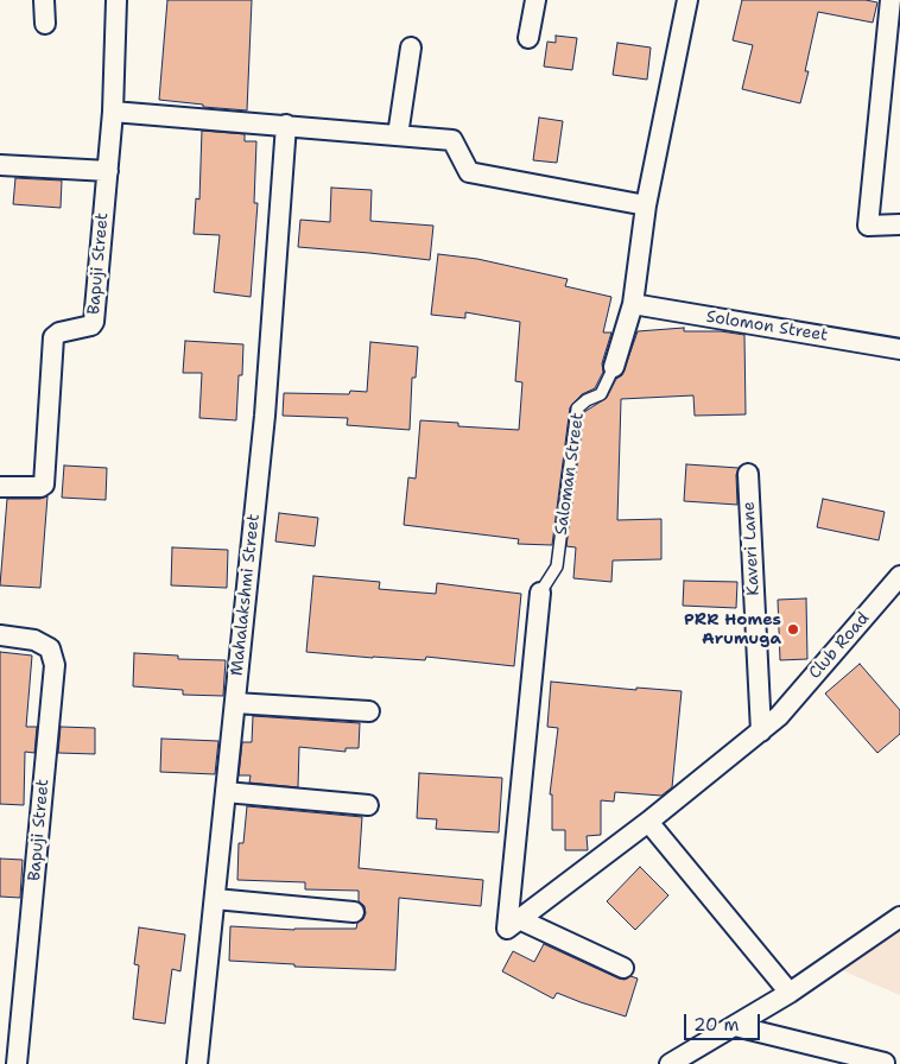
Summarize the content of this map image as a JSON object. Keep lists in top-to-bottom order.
{
  "streets": {
    "street": [
      "Bapuji Street",
      "Solomon Street",
      "Saloman Street",
      "Kaveri Lane",
      "Mahalakshmi Street",
      "Club Road"
    ]
  },
  "crossings": [
    ["Solomon Street", "Saloman Street"],
    ["Saloman Street", "Club Road"],
    ["Kaveri Lane", "Club Road"]
  ],
  "places": ["PRR Homes Arumuga"],
  "scale_bar": "20 m"
}
